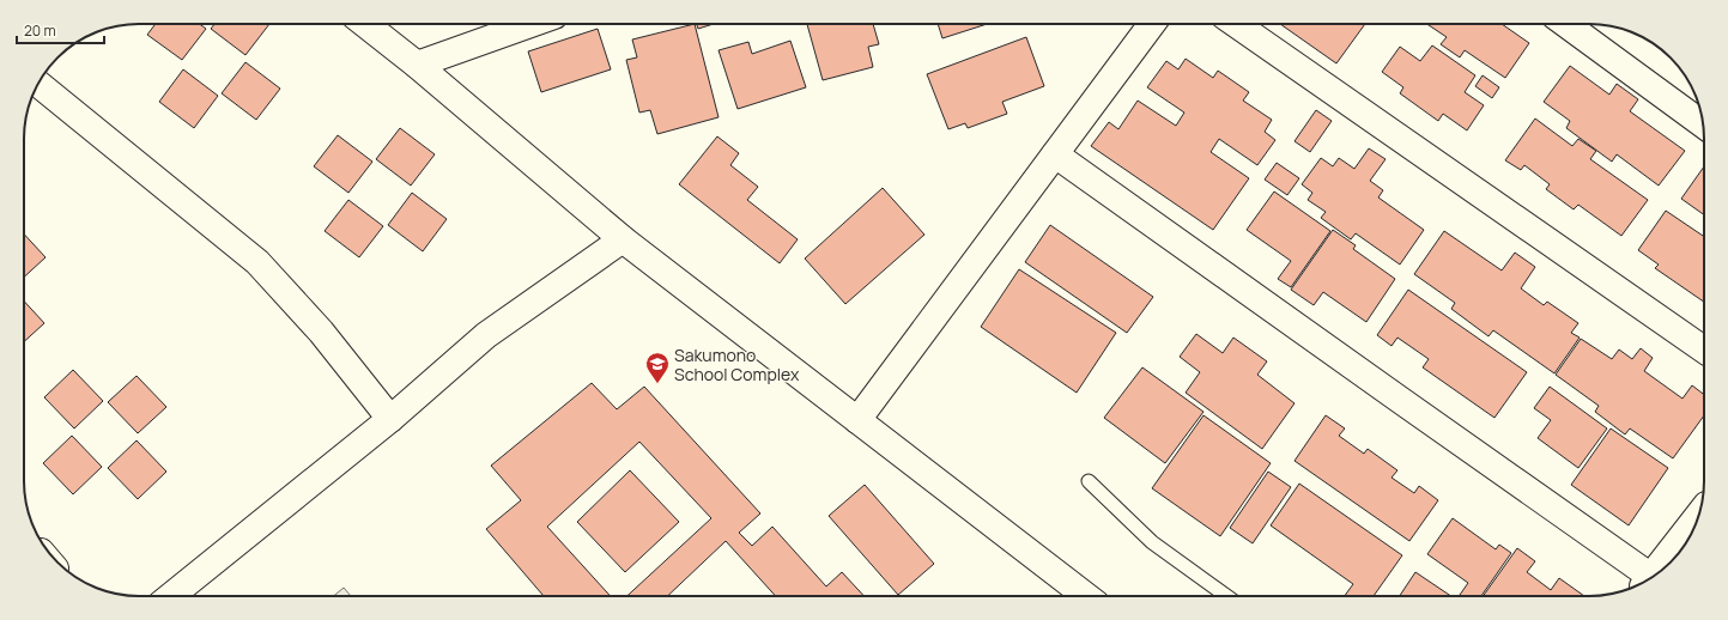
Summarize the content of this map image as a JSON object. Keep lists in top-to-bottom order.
{
  "places": {
    "school or university": ["Sakumono School Complex"]
  },
  "scale_bar": "20 m"
}
